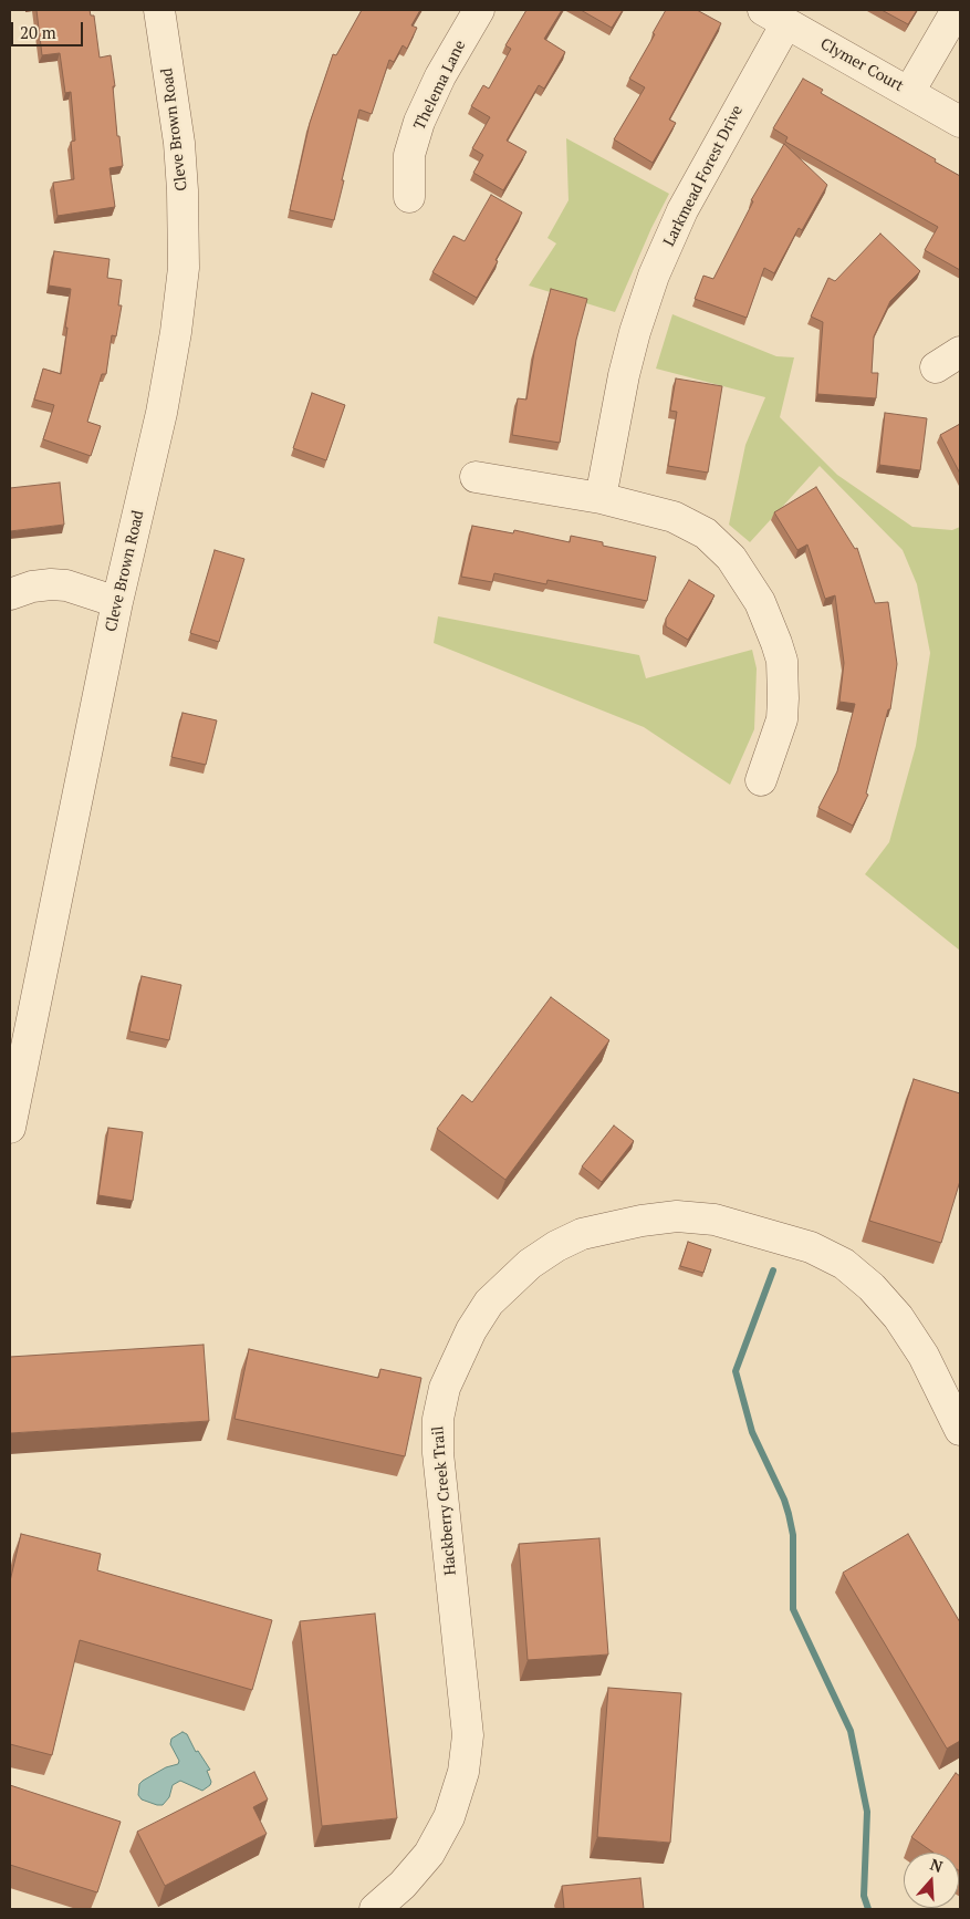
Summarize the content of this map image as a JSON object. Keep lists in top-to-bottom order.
{
  "streets": {
    "street": [
      "Clymer Court",
      "Thelema Lane",
      "Cleve Brown Road",
      "Larkmead Forest Drive",
      "Hackberry Creek Trail"
    ]
  },
  "crossings": [
    ["Clymer Court", "Larkmead Forest Drive"]
  ],
  "scale_bar": "20 m",
  "north": "top"
}
